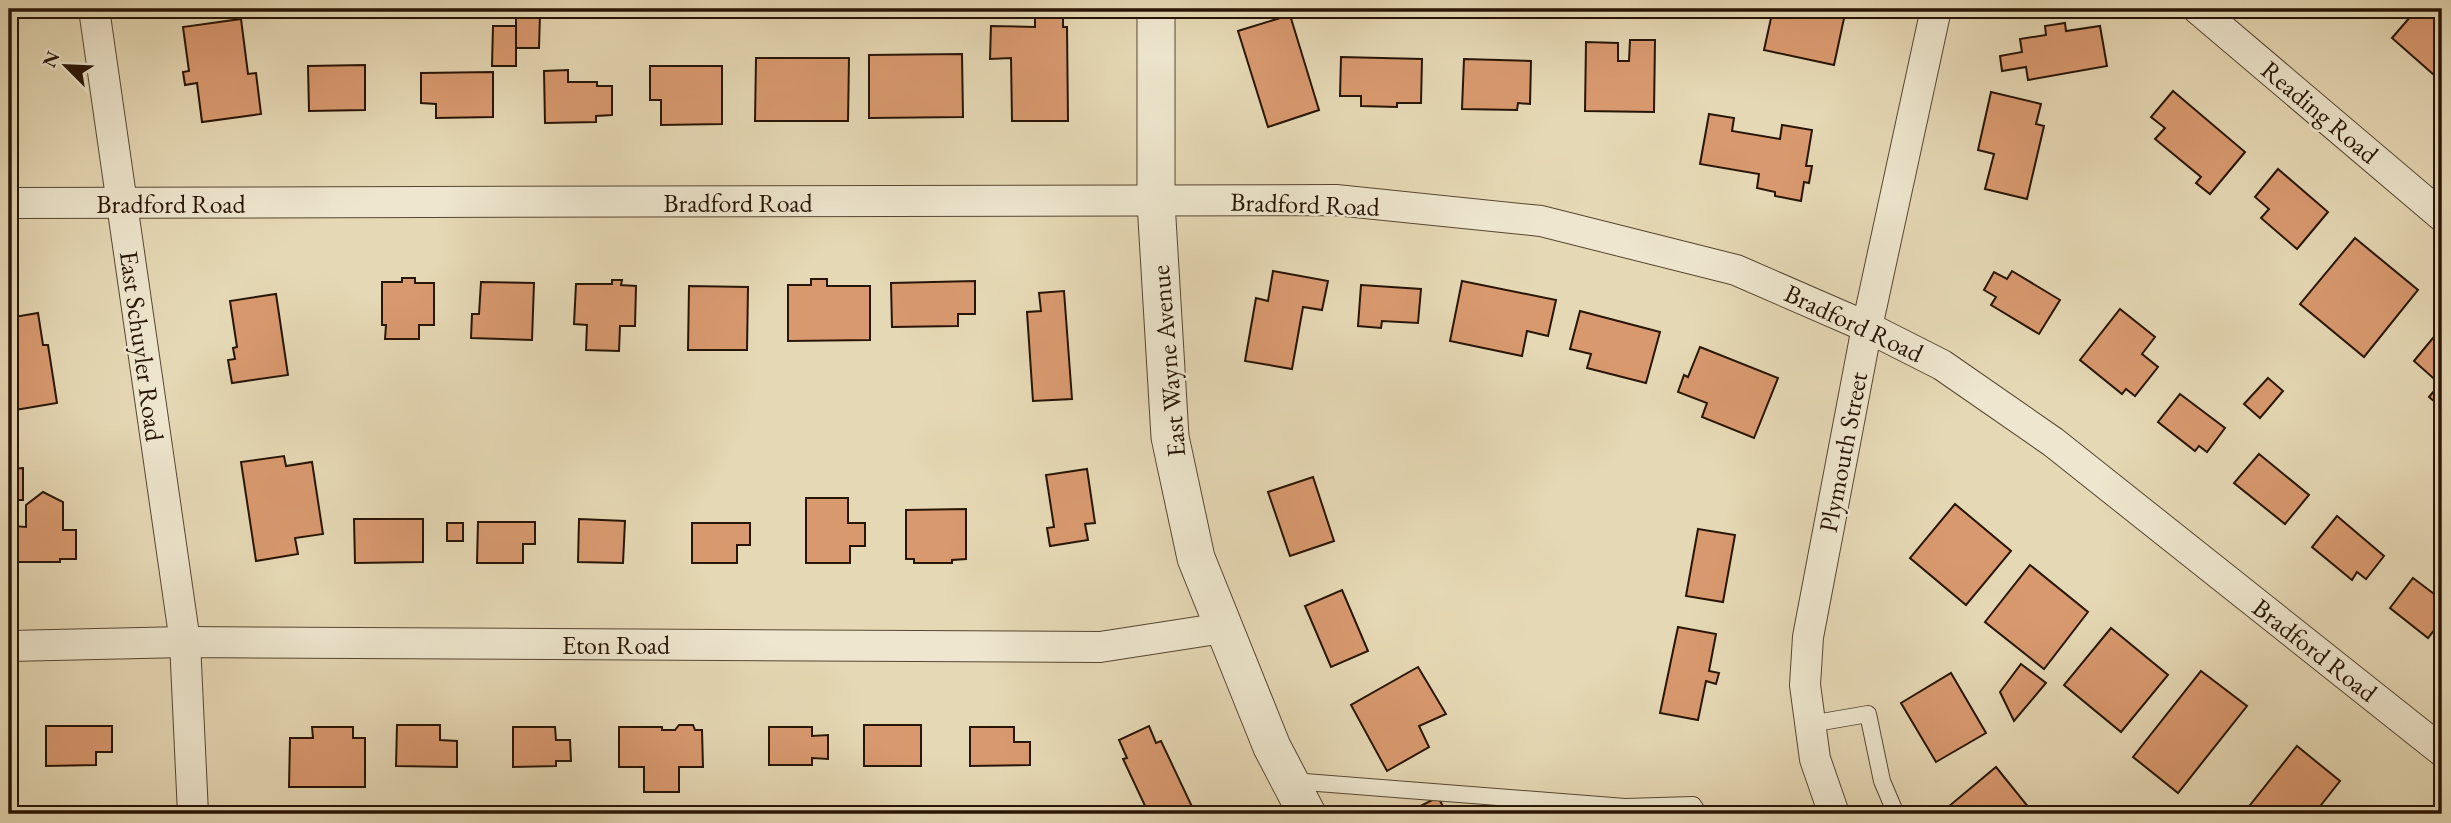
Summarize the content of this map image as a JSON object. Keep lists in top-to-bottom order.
{
  "streets": {
    "street": [
      "Reading Road",
      "Bradford Road",
      "East Schuyler Road",
      "East Wayne Avenue",
      "Plymouth Street",
      "Eton Road"
    ]
  },
  "crossings": [
    ["Bradford Road", "East Schuyler Road"],
    ["Bradford Road", "East Wayne Avenue"],
    ["Bradford Road", "Plymouth Street"],
    ["East Schuyler Road", "Eton Road"],
    ["East Wayne Avenue", "Eton Road"]
  ],
  "north": "top left"
}
